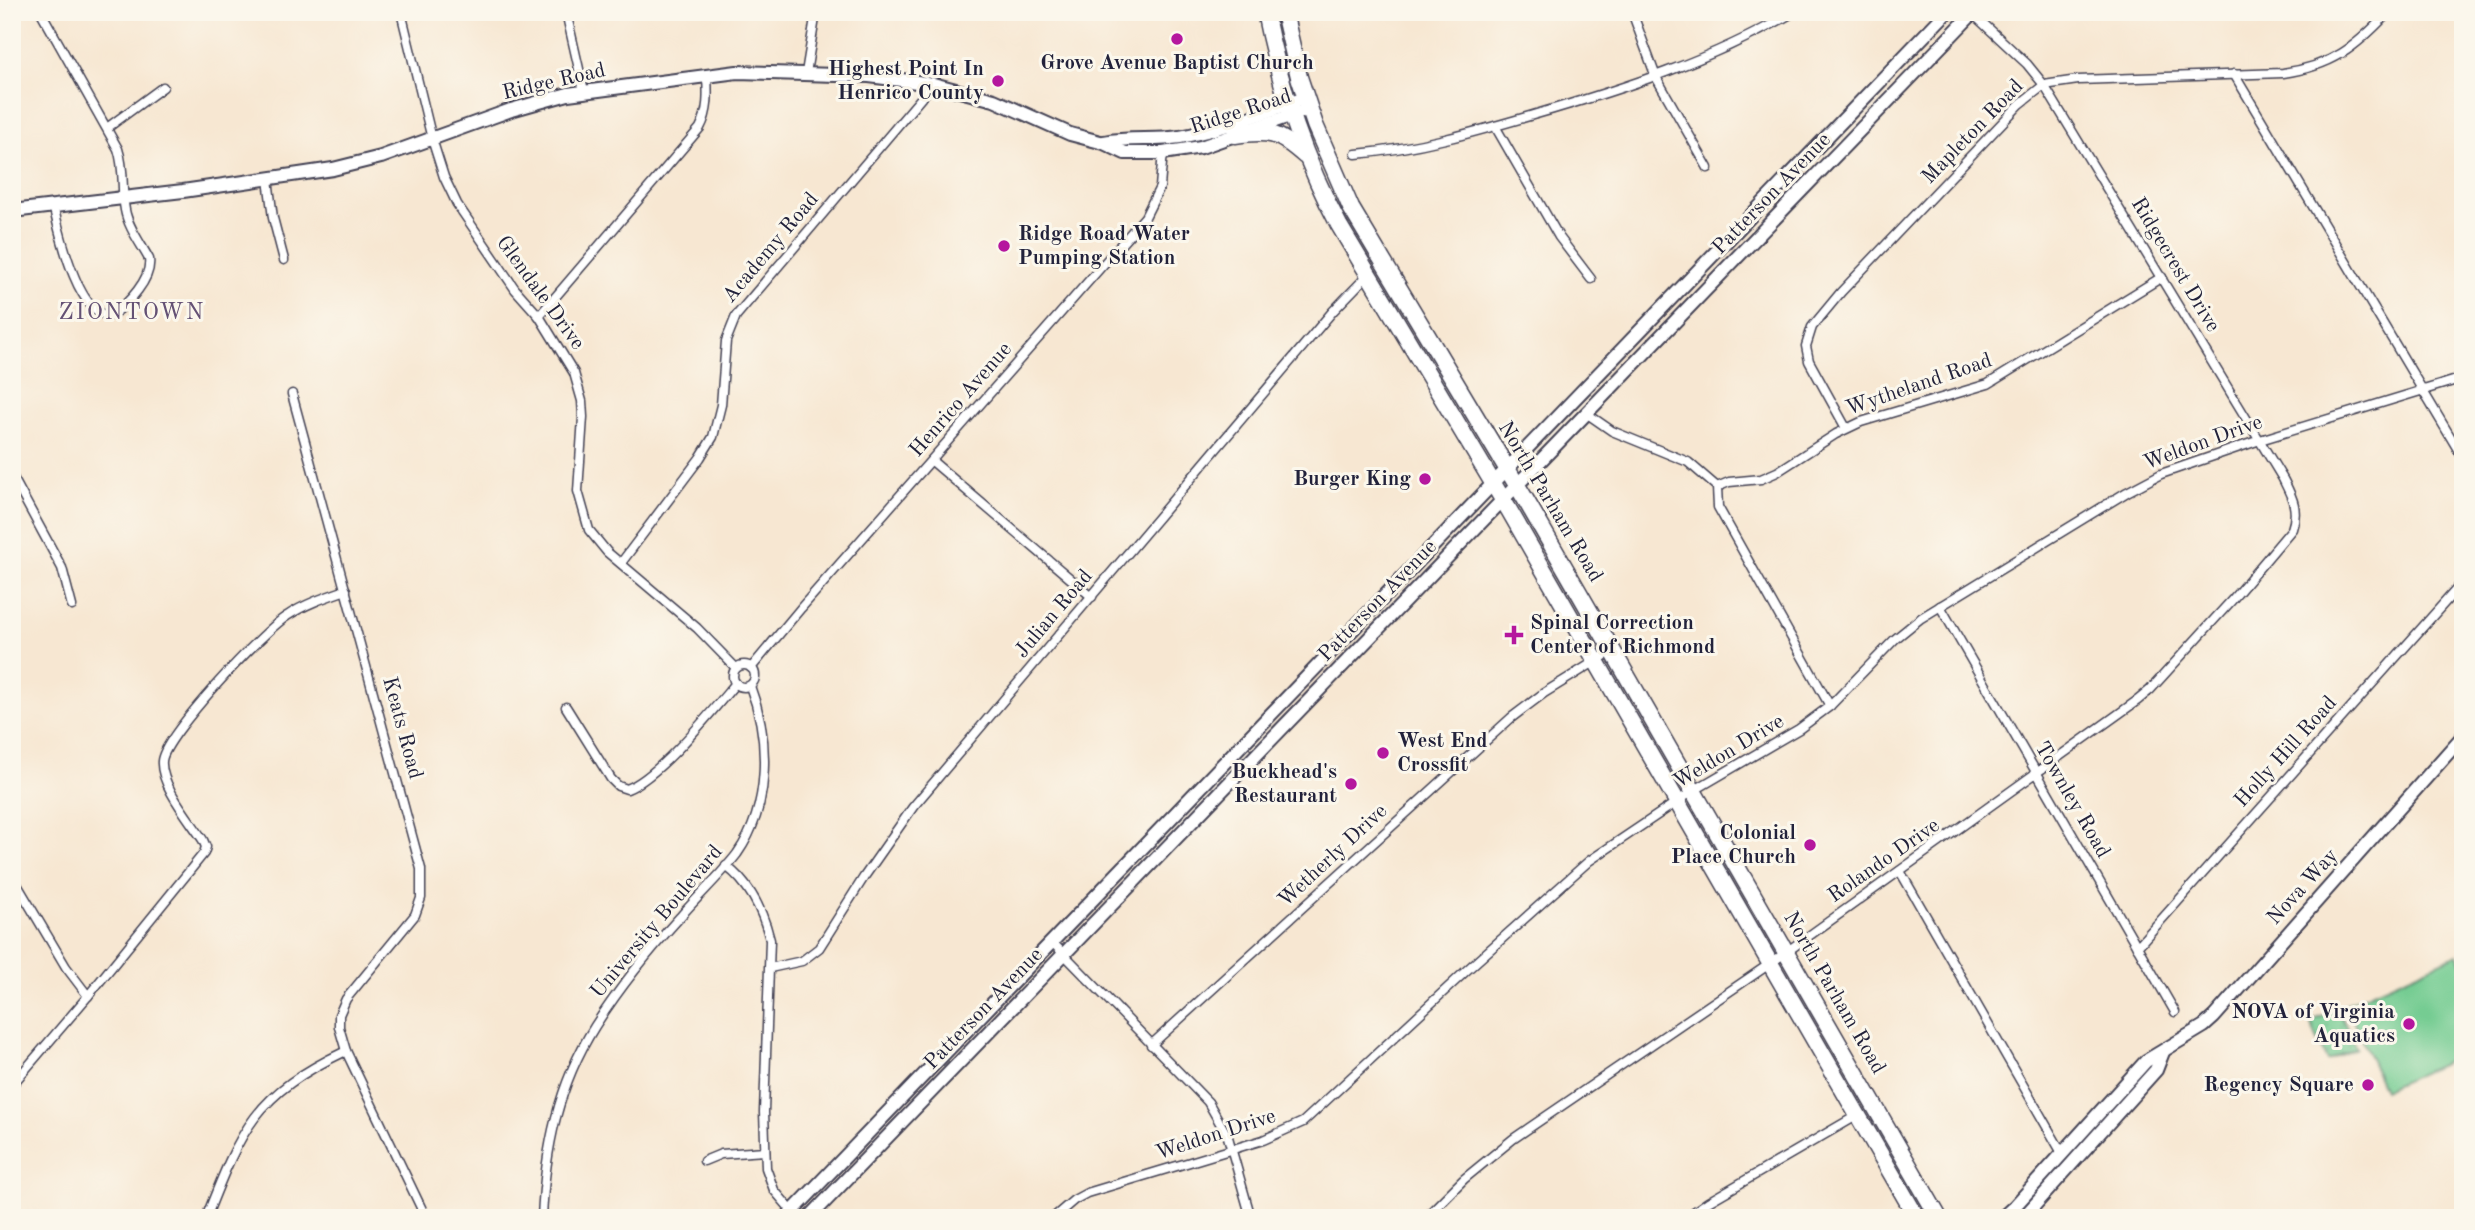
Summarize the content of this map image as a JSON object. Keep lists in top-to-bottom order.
{
  "streets": {
    "highway": ["North Parham Road"],
    "main road": ["Ridge Road", "Patterson Avenue", "Nova Way"],
    "street": [
      "Mapleton Road",
      "Academy Road",
      "Ridgecrest Drive",
      "Glendale Drive",
      "Wytheland Road",
      "Henrico Avenue",
      "Weldon Drive",
      "Julian Road",
      "Keats Road",
      "Holly Hill Road",
      "Townley Road",
      "Wetherly Drive",
      "Rolando Drive",
      "University Boulevard"
    ]
  },
  "crossings": [
    ["Ridge Road", "Academy Road"],
    ["Ridge Road", "Glendale Drive"],
    ["Ridge Road", "Henrico Avenue"],
    ["Ridge Road", "North Parham Road"],
    ["Mapleton Road", "Ridgecrest Drive"],
    ["Mapleton Road", "Wytheland Road"],
    ["Patterson Avenue", "Ridgecrest Drive"],
    ["Patterson Avenue", "North Parham Road"],
    ["Academy Road", "Glendale Drive"],
    ["Ridgecrest Drive", "Wytheland Road"],
    ["Ridgecrest Drive", "Weldon Drive"],
    ["Ridgecrest Drive", "Rolando Drive"],
    ["Glendale Drive", "Henrico Avenue"],
    ["Glendale Drive", "University Boulevard"],
    ["Henrico Avenue", "University Boulevard"],
    ["Weldon Drive", "North Parham Road"],
    ["Weldon Drive", "Townley Road"],
    ["North Parham Road", "Julian Road"],
    ["North Parham Road", "Wetherly Drive"],
    ["North Parham Road", "Rolando Drive"],
    ["Holly Hill Road", "Townley Road"],
    ["Townley Road", "Rolando Drive"]
  ],
  "districts": ["ZIONTOWN"],
  "places": {
    "other": [
      "Grove Avenue Baptist Church",
      "Highest Point In Henrico County",
      "Ridge Road Water Pumping Station",
      "Burger King",
      "West End Crossfit",
      "Buckhead's Restaurant",
      "Colonial Place Church",
      "NOVA of Virginia Aquatics",
      "Regency Square"
    ],
    "health": ["Spinal Correction Center of Richmond"]
  }
}
